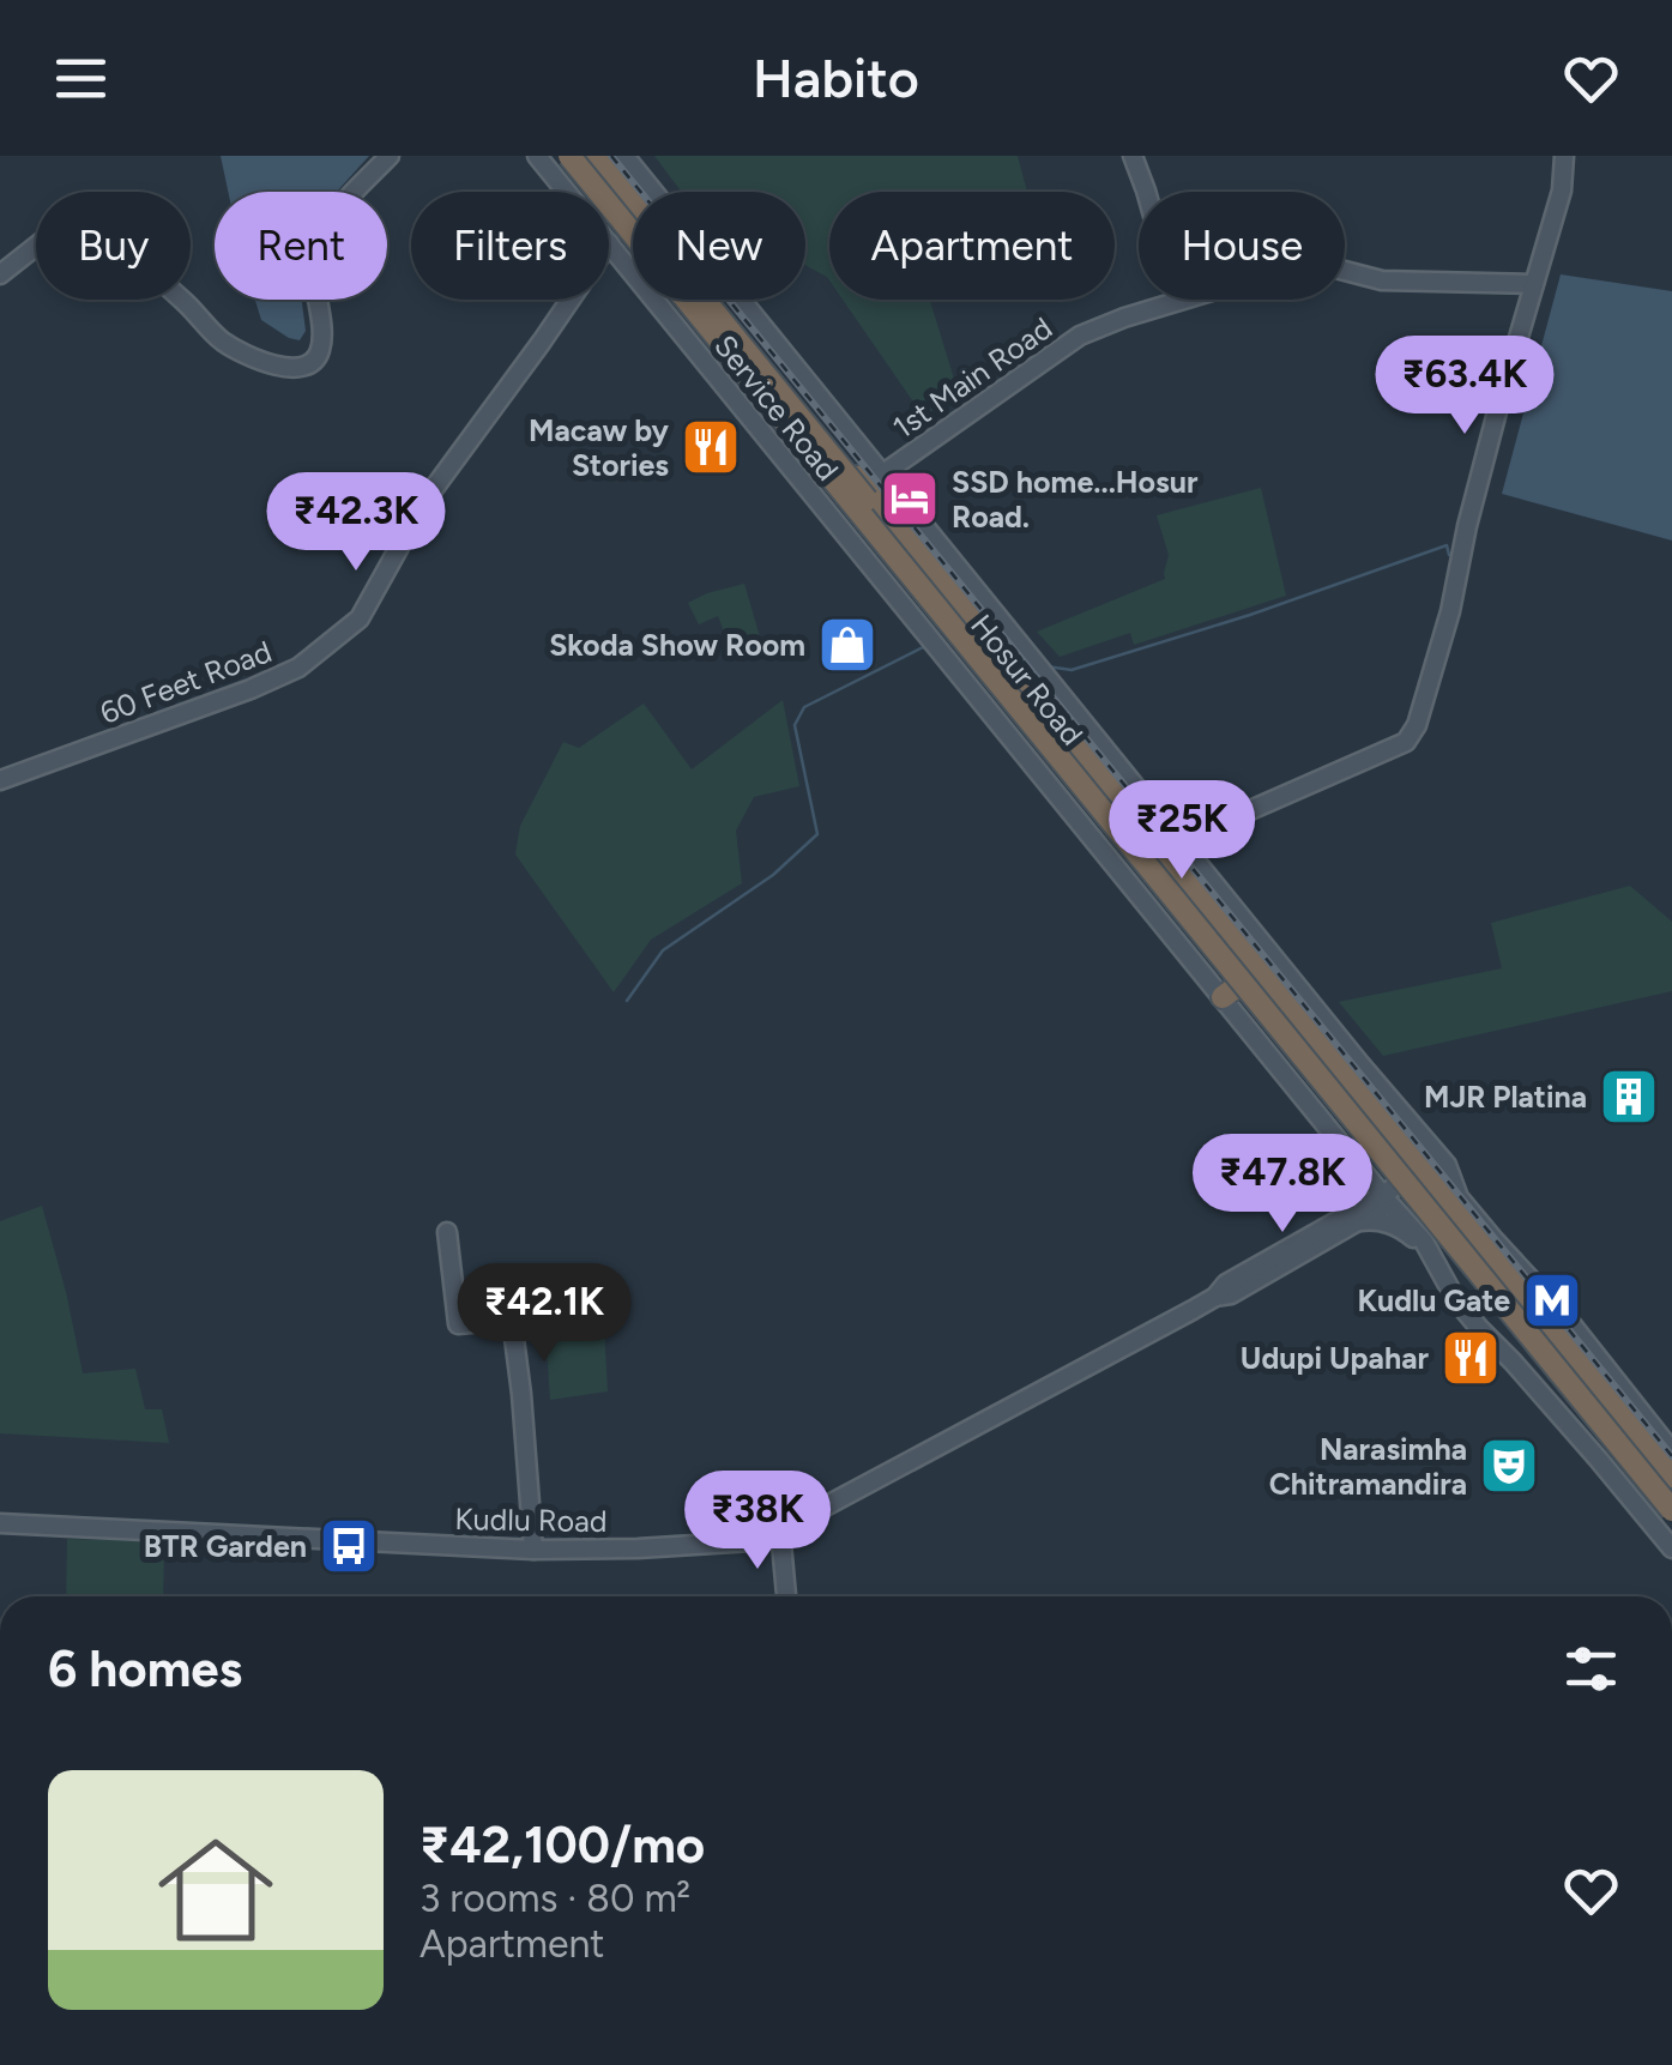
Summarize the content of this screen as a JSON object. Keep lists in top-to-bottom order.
{
  "streets": {
    "highway": ["Hosur Road"],
    "street": [
      "1st Main Road",
      "Service Road",
      "60 Feet Road",
      "Kudlu Road"
    ]
  },
  "crossings": [
    ["1st Main Road", "Hosur Road"],
    ["Service Road", "Hosur Road"],
    ["Hosur Road", "Kudlu Road"]
  ],
  "places": {
    "restaurant": ["Macaw by Stories", "Udupi Upahar"],
    "hotel": ["SSD home...Hosur Road."],
    "shop": ["Skoda Show Room"],
    "building": ["MJR Platina"],
    "metro station": ["Kudlu Gate"],
    "theatre": ["Narasimha Chitramandira"],
    "bus stop": ["BTR Garden"]
  },
  "page": {
    "header": "Habito",
    "chip": [
      "Buy",
      "Rent",
      "Filters",
      "New",
      "Apartment",
      "House"
    ],
    "price": [
      "₹63.4K",
      "₹42.3K",
      "₹25K",
      "₹47.8K",
      "₹42.1K",
      "₹38K"
    ],
    "heading": "6 homes",
    "list": [
      {
        "name": "₹42,100/mo",
        "note": "3 rooms · 80 m² · Apartment"
      }
    ]
  }
}
